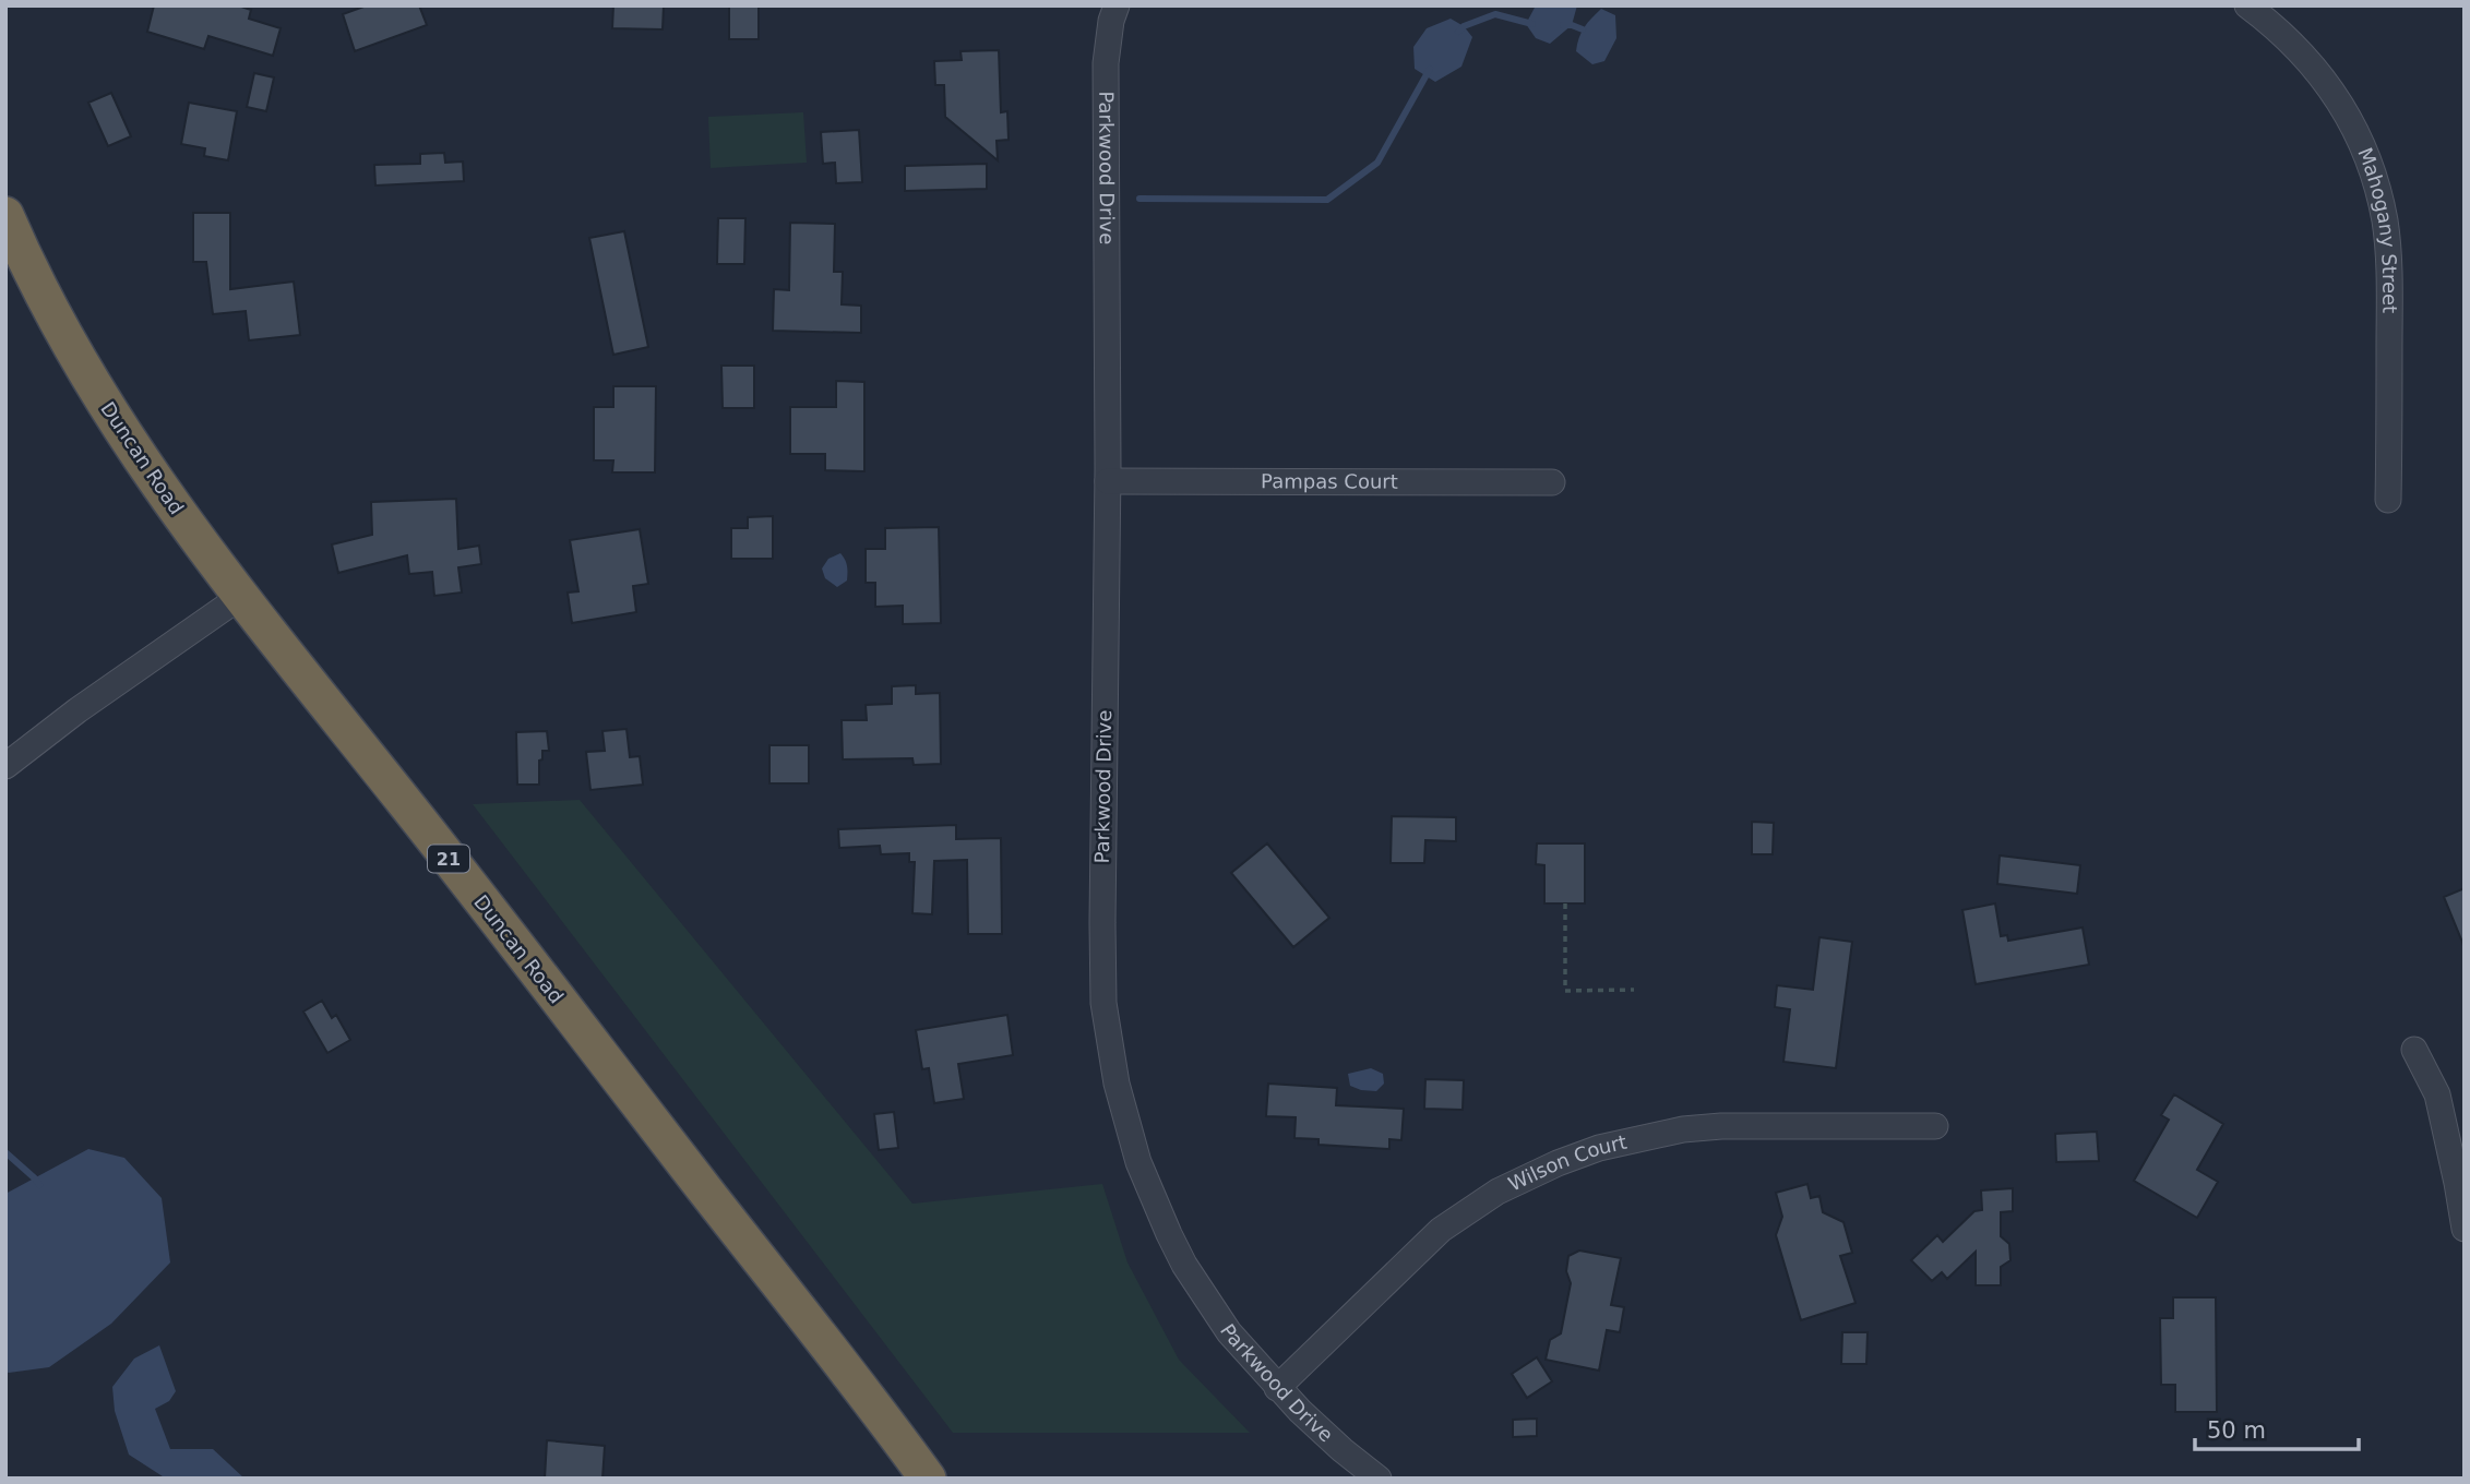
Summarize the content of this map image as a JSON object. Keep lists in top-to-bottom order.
{
  "streets": {
    "highway": ["Duncan Road", "21"],
    "street": [
      "Parkwood Drive",
      "Mahogany Street",
      "Pampas Court",
      "Wilson Court"
    ]
  },
  "crossings": [
    ["Parkwood Drive", "Pampas Court"],
    ["Parkwood Drive", "Wilson Court"]
  ],
  "scale_bar": "50 m"
}
